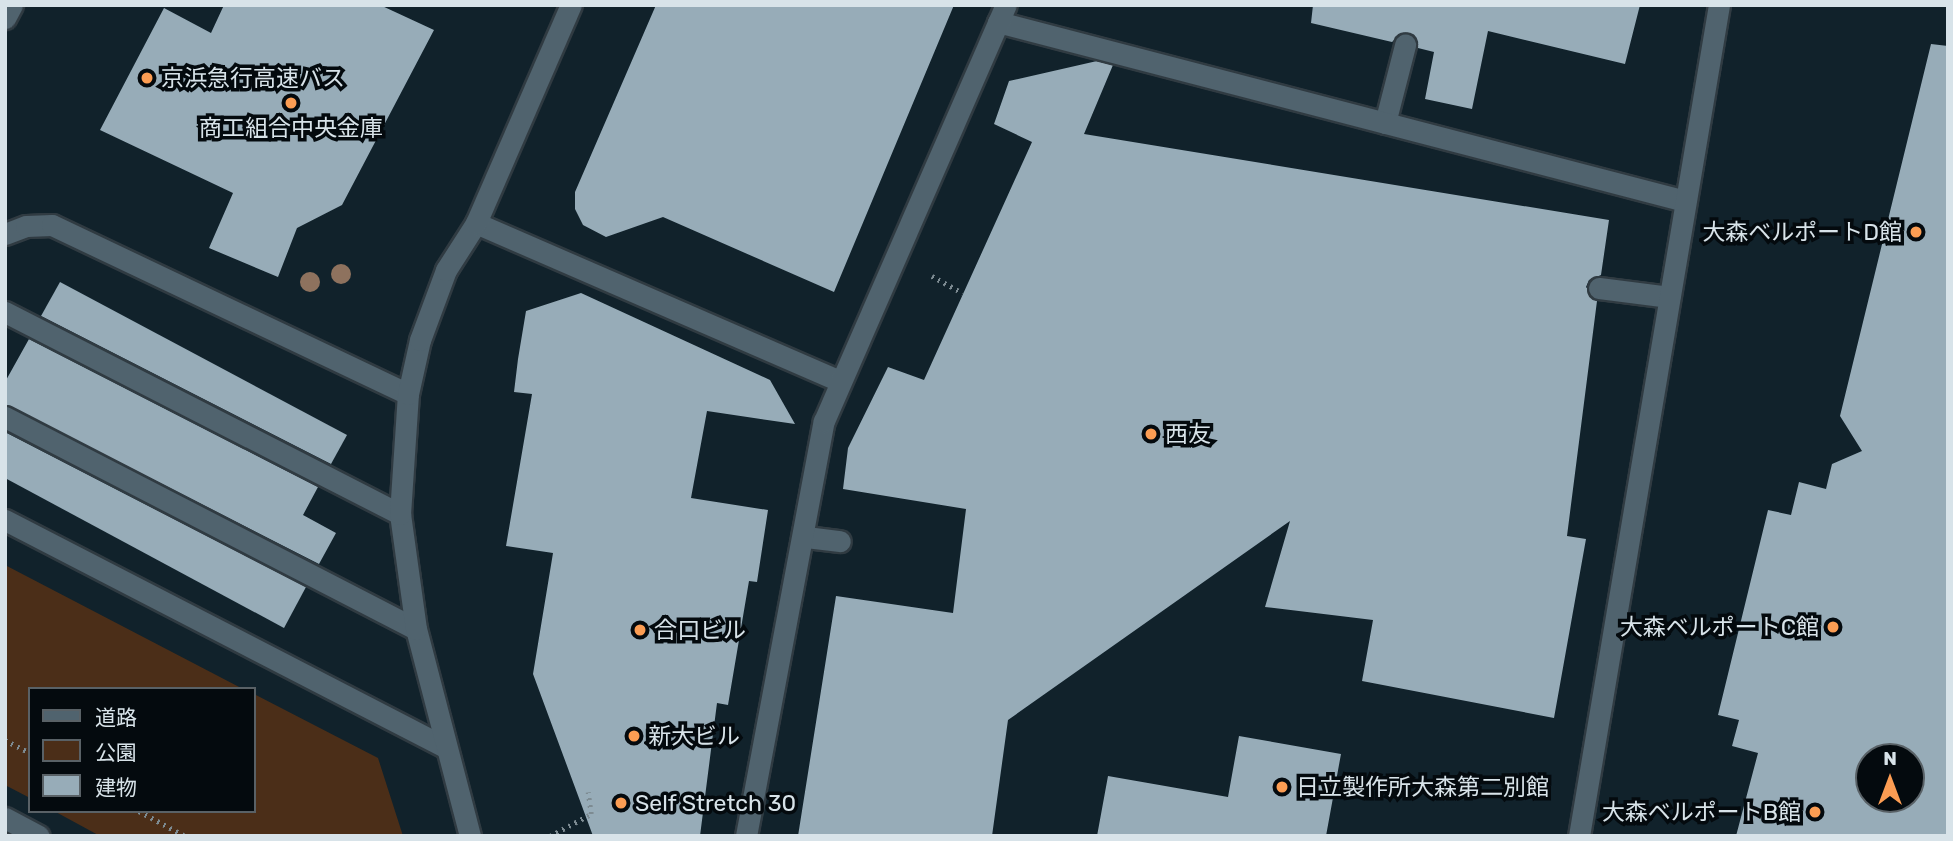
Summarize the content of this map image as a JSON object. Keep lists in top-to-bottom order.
{
  "places": [
    "京浜急行高速バス",
    "商工組合中央金庫",
    "大森ベルポートD館",
    "西友",
    "大森ベルポートC館",
    "合口ビル",
    "新大ビル",
    "日立製作所大森第二別館",
    "Self Stretch 30",
    "大森ベルポートB館"
  ],
  "legend": ["道路", "公園", "建物"],
  "north": "top"
}
